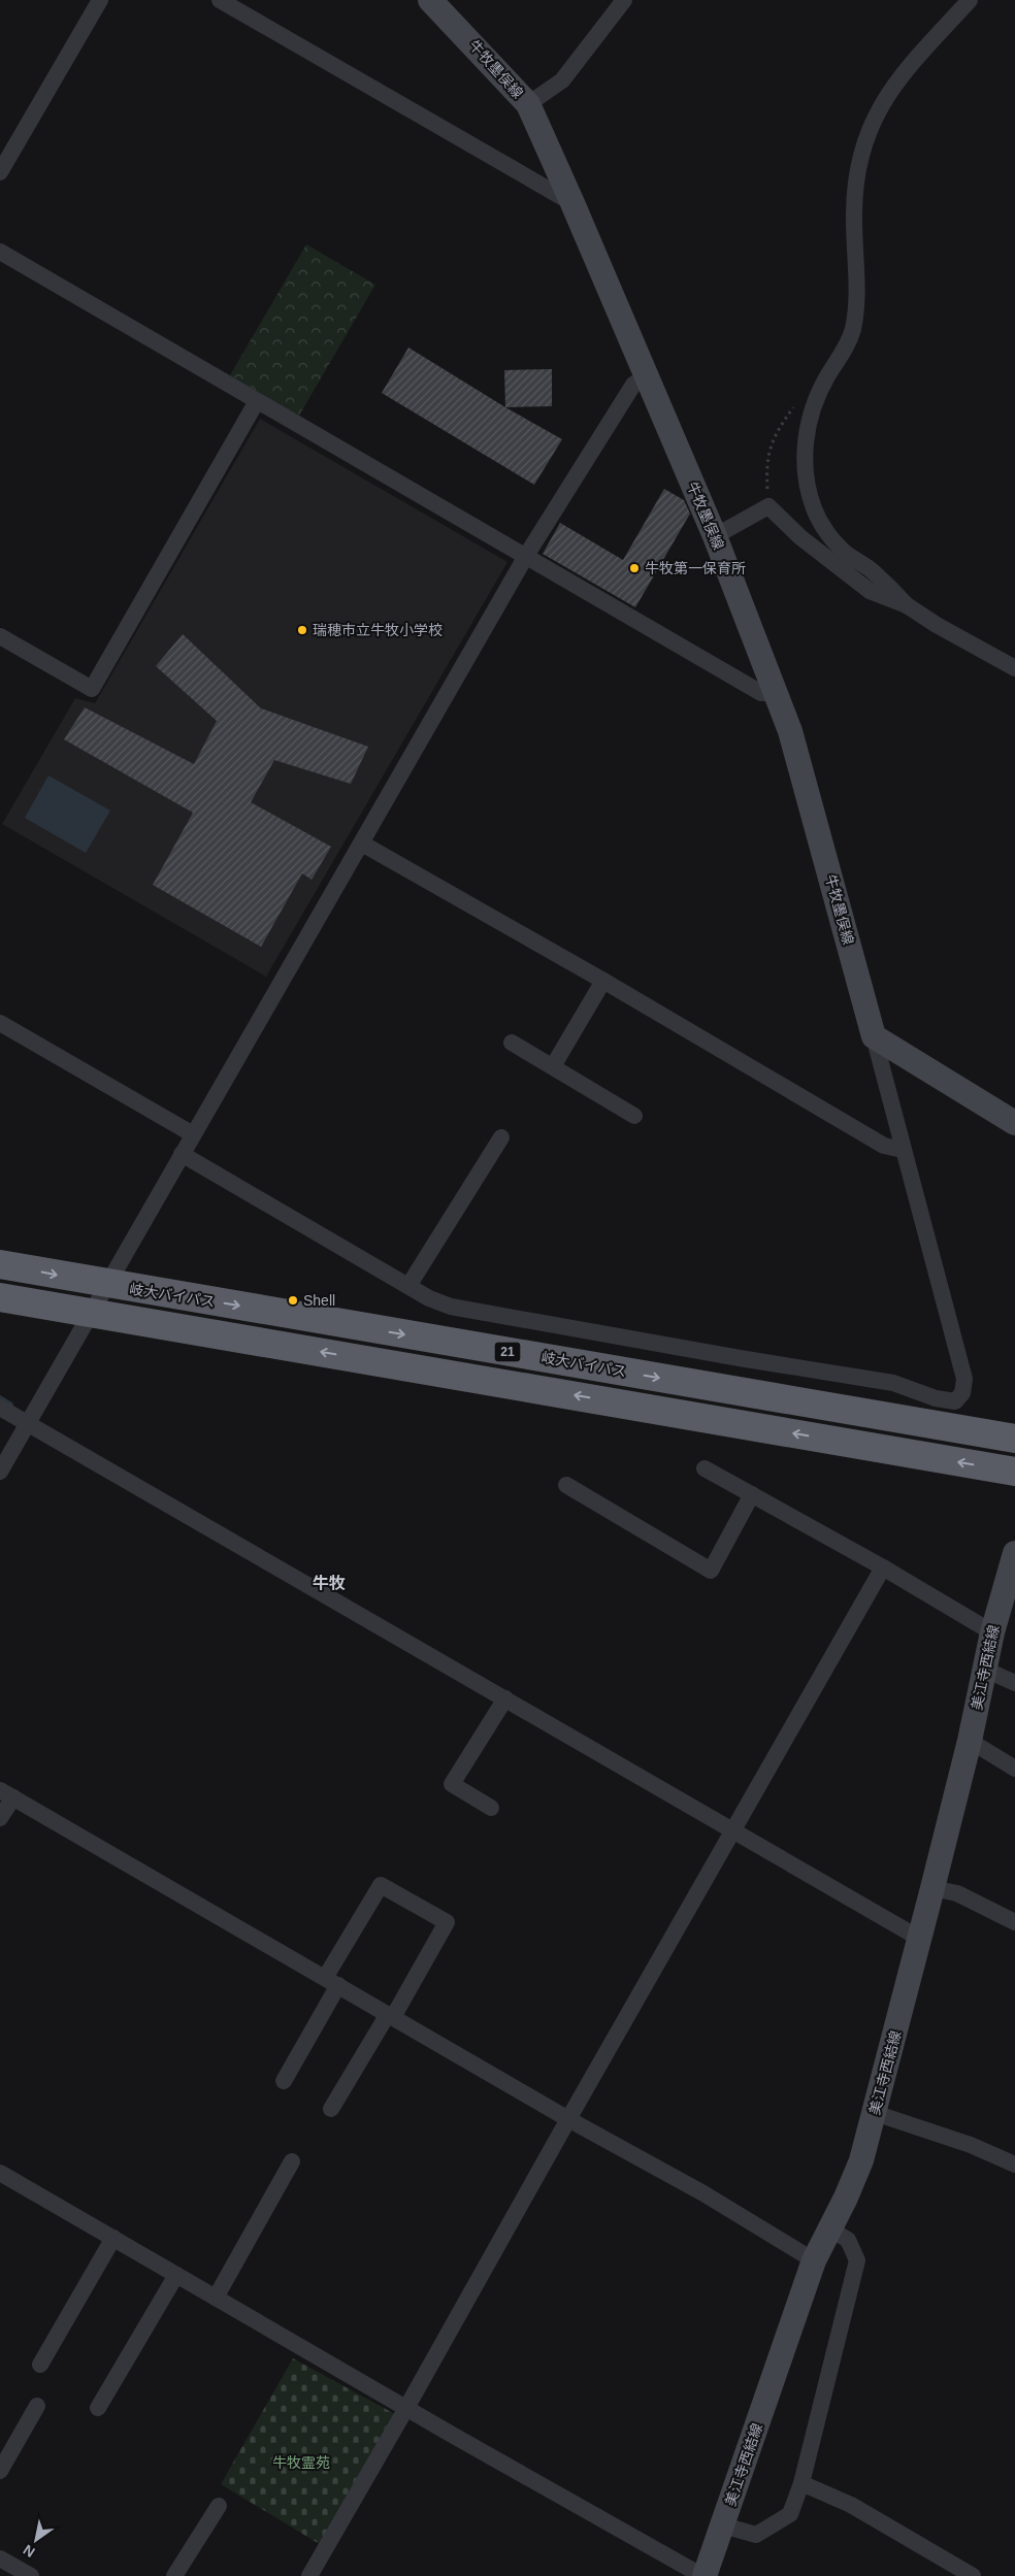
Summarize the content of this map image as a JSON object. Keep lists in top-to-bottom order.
{
  "streets": {
    "highway": ["岐大バイパス", "21"],
    "main road": ["牛牧墨俣線", "美江寺西結線"]
  },
  "districts": ["牛牧"],
  "parks": ["牛牧霊苑"],
  "places": ["牛牧第一保育所", "瑞穂市立牛牧小学校", "Shell"],
  "north": "bottom left"
}
